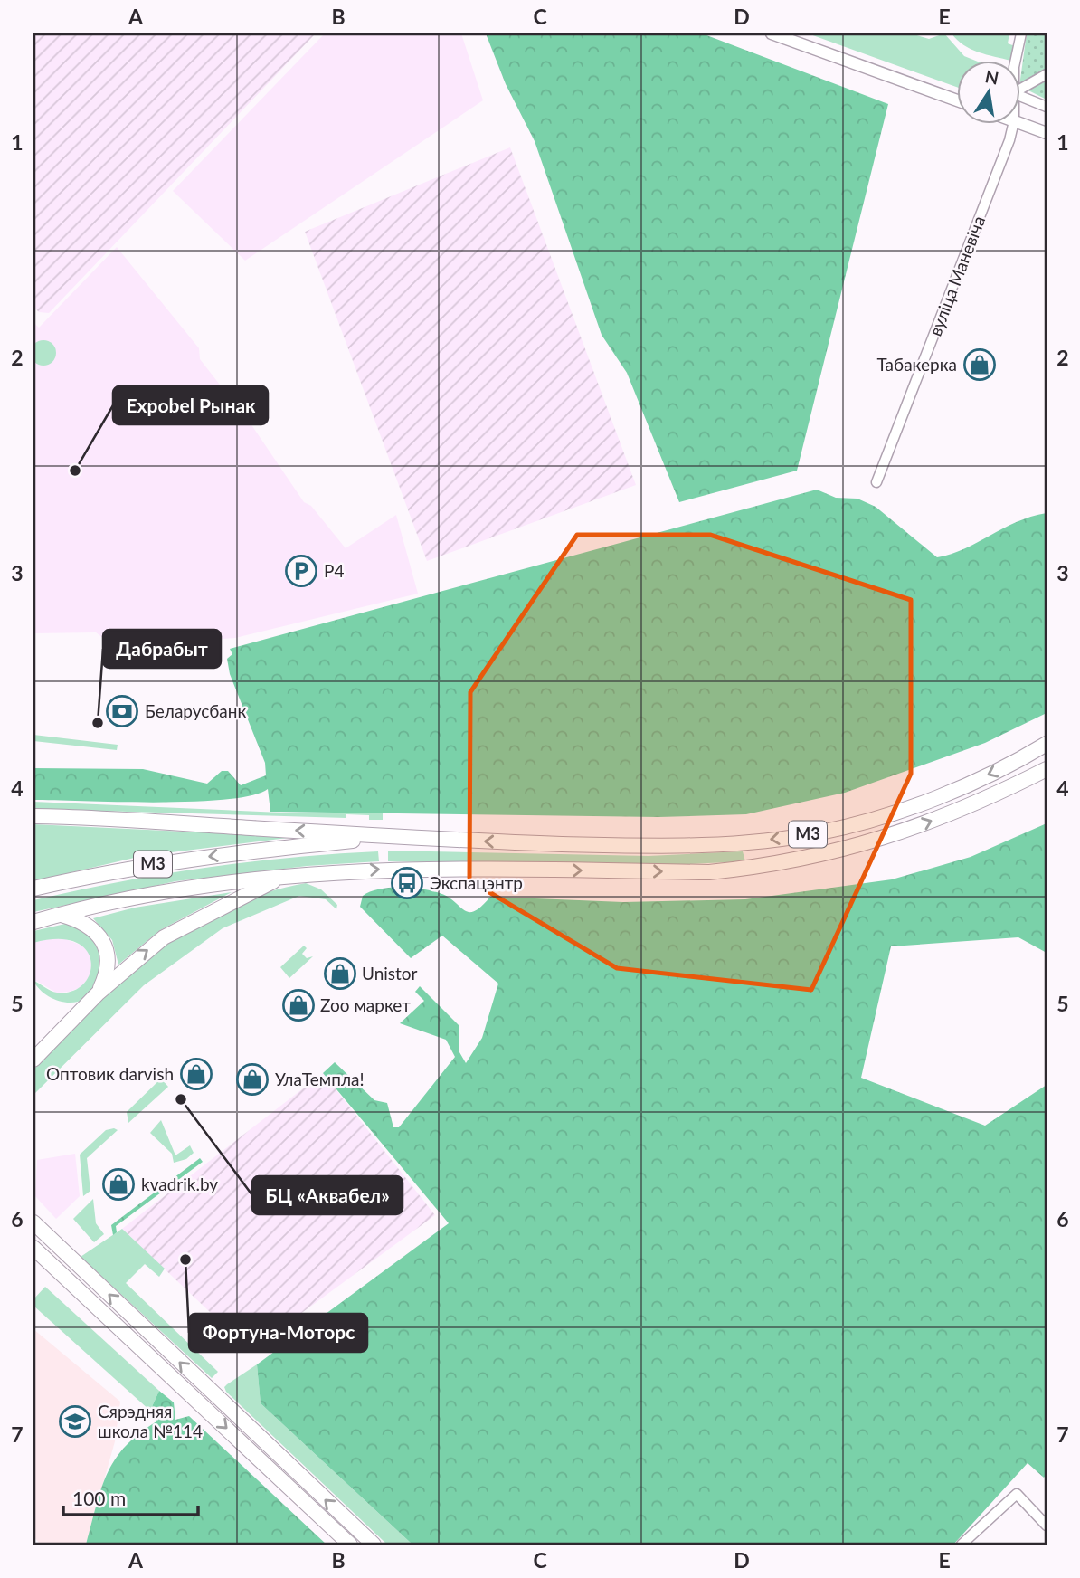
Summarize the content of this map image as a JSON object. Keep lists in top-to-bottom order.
{
  "streets": {
    "highway": ["М3"],
    "street": ["вуліца Маневіча"]
  },
  "places": {
    "shop": [
      "Табакерка",
      "Unistor",
      "Zoo маркет",
      "Оптовик darvish",
      "УлаТемпла!",
      "kvadrik.by"
    ],
    "other": [
      "Expobel Рынак",
      "Дабрабыт",
      "БЦ «Аквабел»",
      "Фортуна-Моторс"
    ],
    "parking": ["P4"],
    "bank": ["Беларусбанк"],
    "bus stop": ["Экспацэнтр"],
    "school or university": ["Сярэдняя школа №114"]
  },
  "scale_bar": "100 m",
  "north": "top",
  "grid": {
    "columns": [
      "A",
      "B",
      "C",
      "D",
      "E"
    ],
    "rows": [
      "1",
      "2",
      "3",
      "4",
      "5",
      "6",
      "7"
    ]
  }
}
